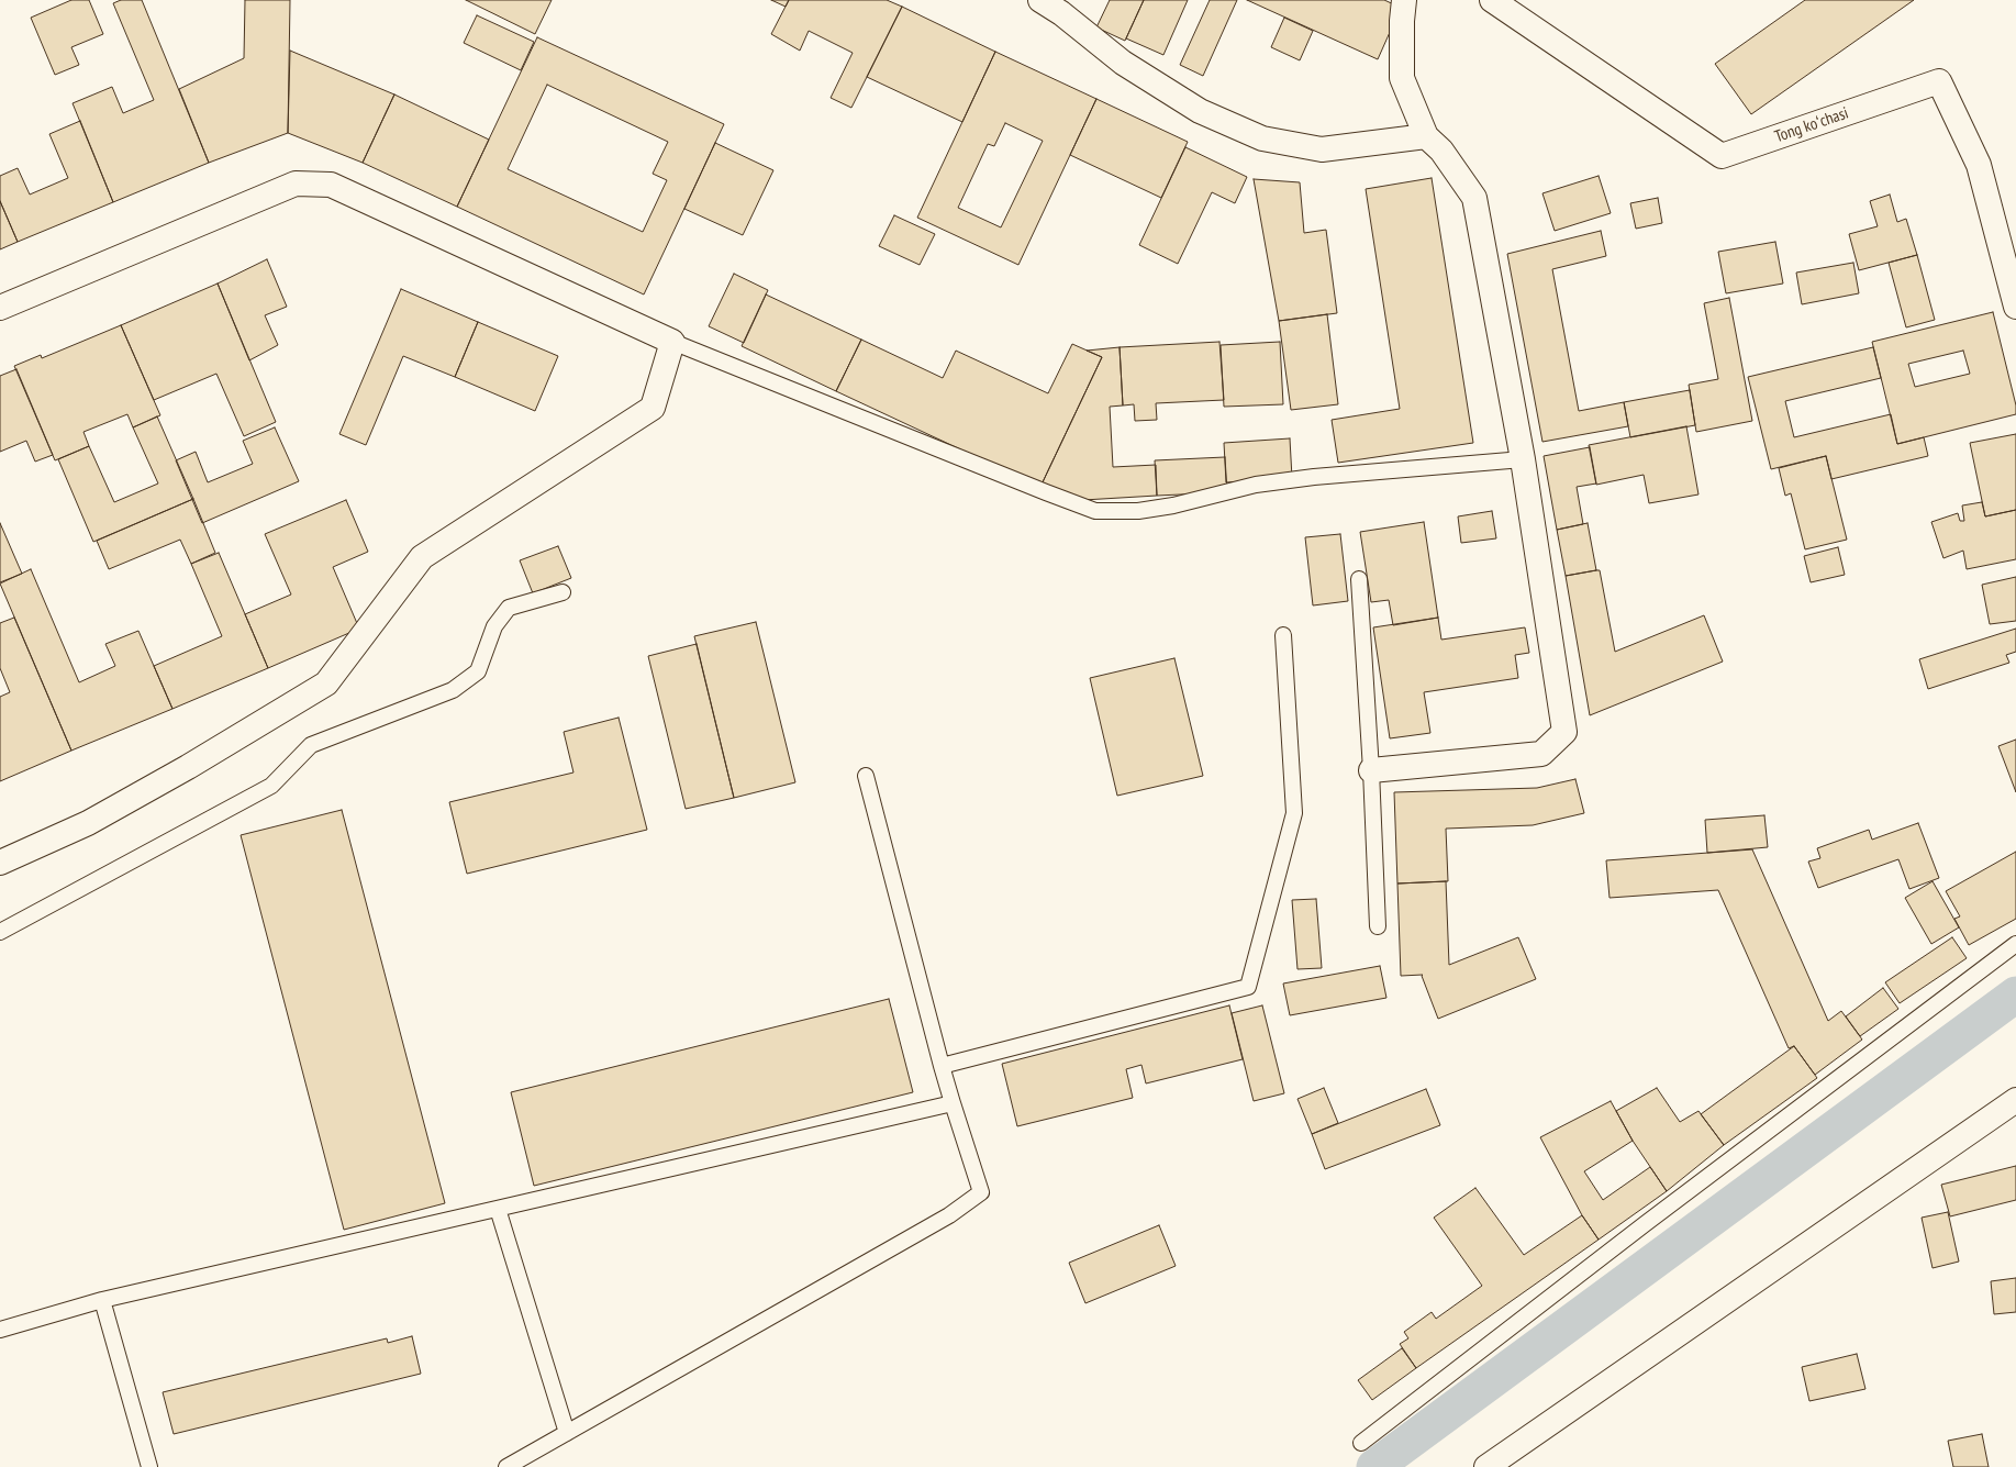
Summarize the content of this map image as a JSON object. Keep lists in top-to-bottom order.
{
  "streets": {
    "street": ["Tong koʻchasi"]
  }
}
